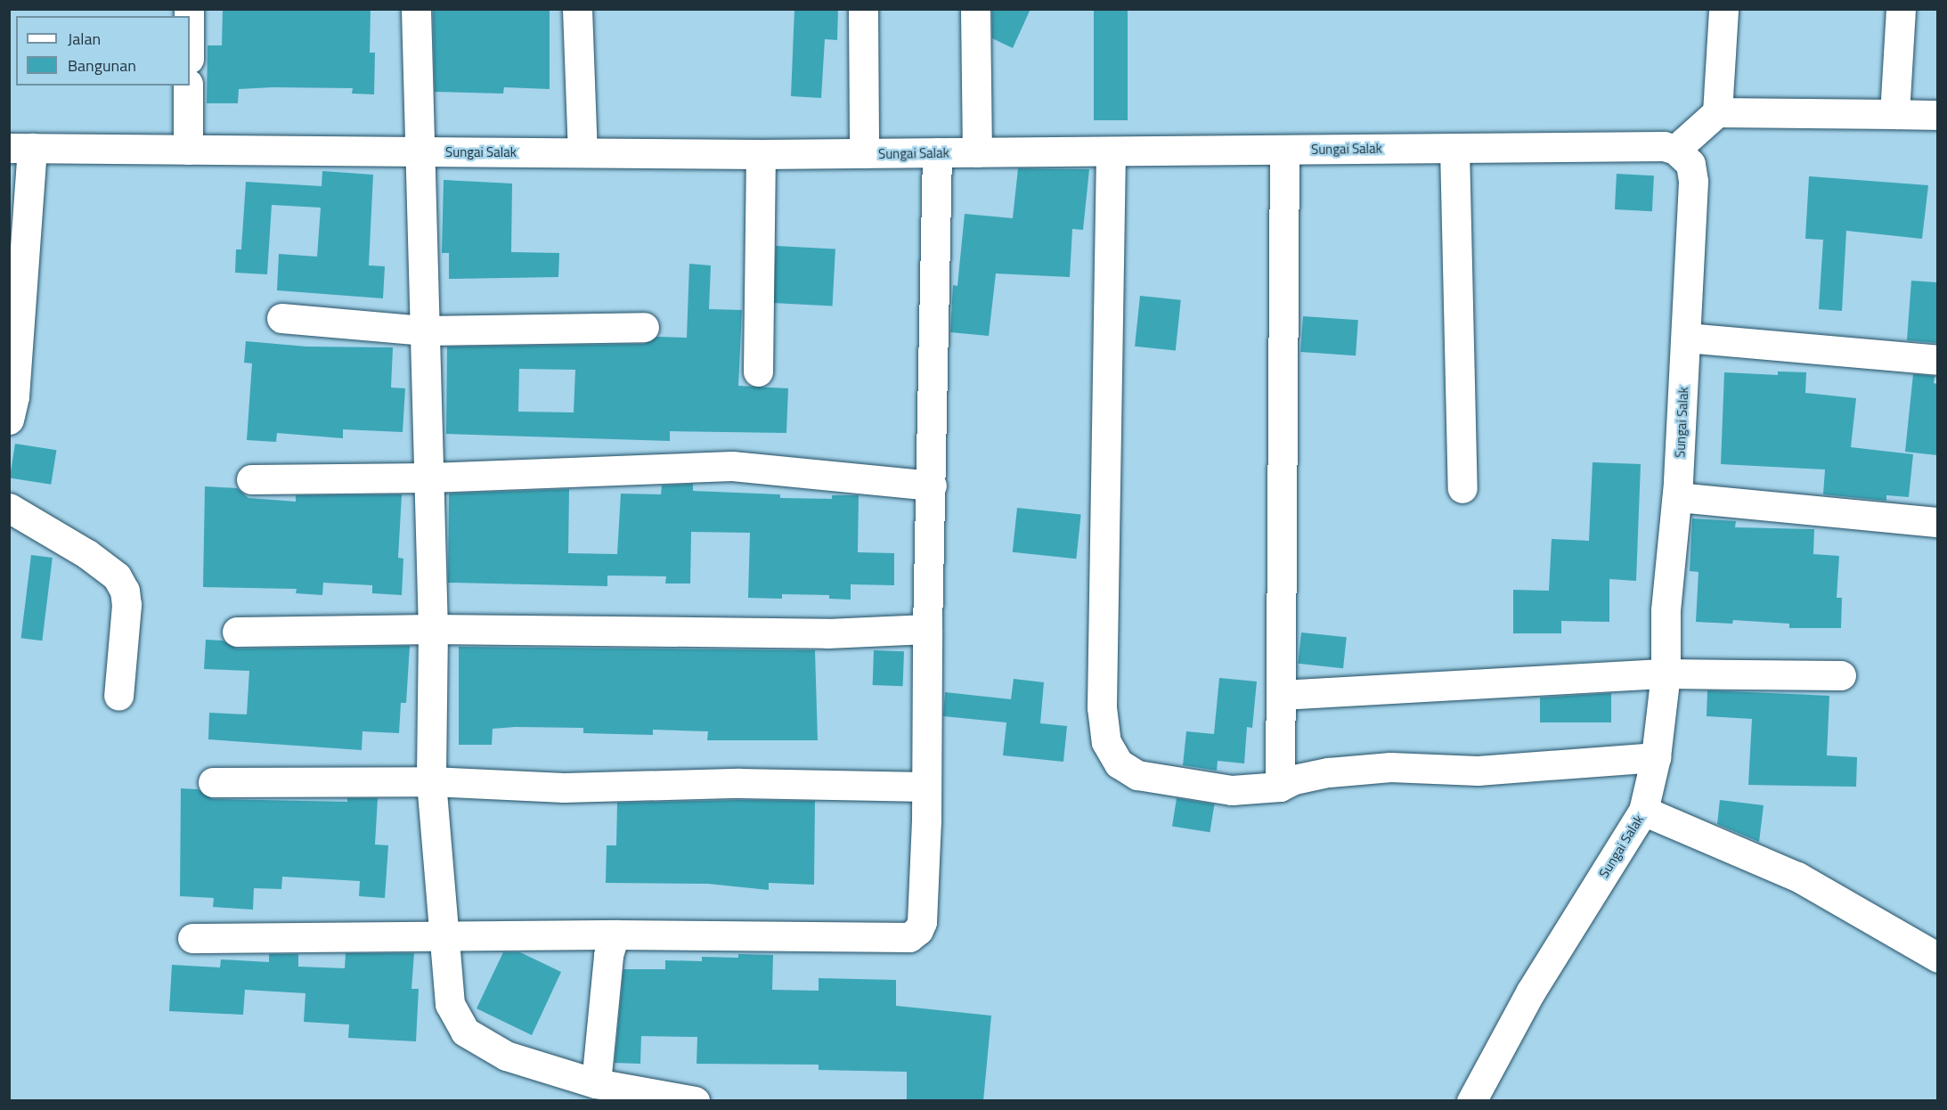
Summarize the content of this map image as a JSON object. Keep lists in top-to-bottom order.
{
  "streets": {
    "street": ["Sungai Salak"]
  },
  "legend": ["Jalan", "Bangunan"]
}
